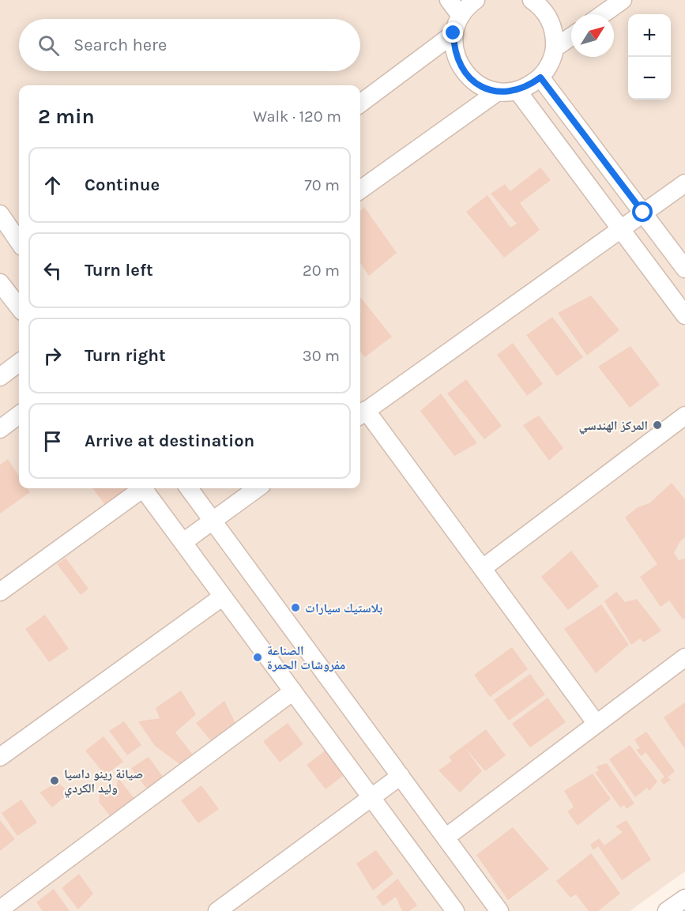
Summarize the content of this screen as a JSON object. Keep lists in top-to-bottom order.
{
  "places": [
    "المركز الهندسي",
    "بلاستيك سيارات",
    "الصناعة مفروشات الحمرة",
    "صيانة رينو داسيا وليد الكردي"
  ],
  "north": "top right",
  "page": {
    "map_buttons": ["+", "−"],
    "search": "Search here",
    "heading": ["2 min", "Walk · 120 m"],
    "list": [
      ["Continue", "70 m"],
      ["Turn left", "20 m"],
      ["Turn right", "30 m"],
      "Arrive at destination"
    ]
  }
}
